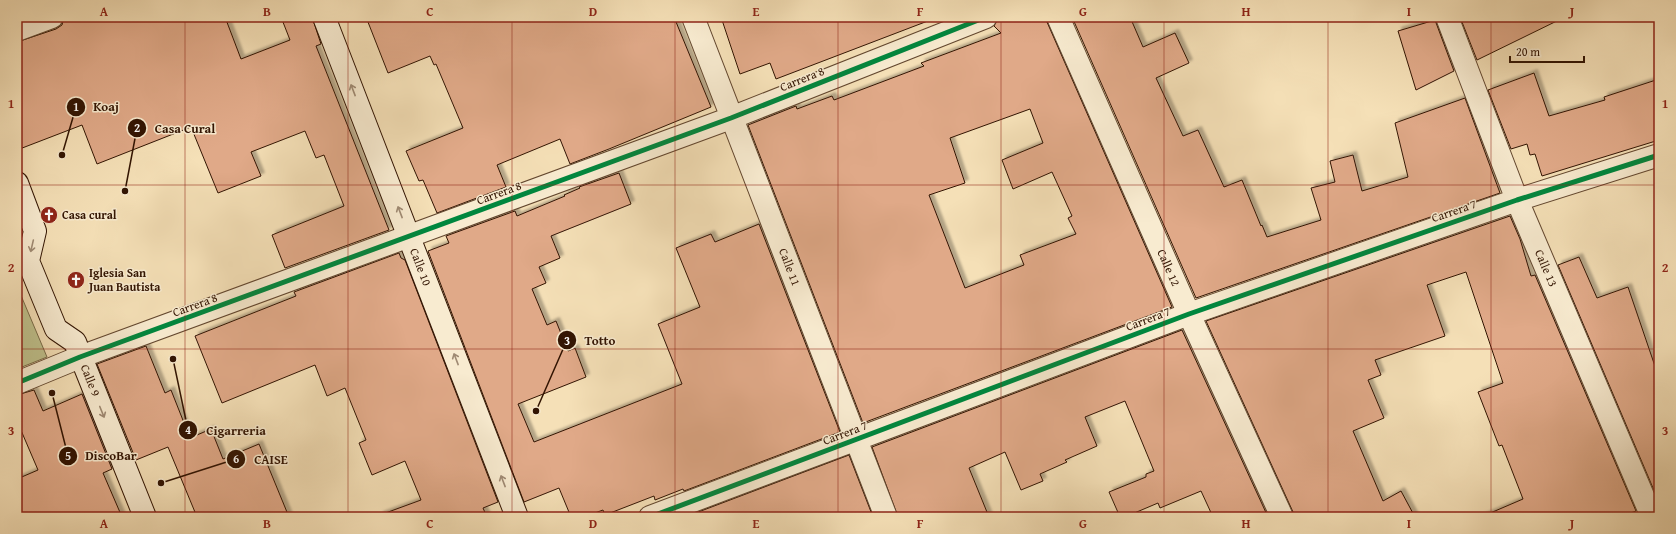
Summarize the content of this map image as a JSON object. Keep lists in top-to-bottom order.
{
  "streets": {
    "street": [
      "Carrera 8",
      "Carrera 7",
      "Calle 10",
      "Calle 11",
      "Calle 12",
      "Calle 13",
      "Calle 9"
    ]
  },
  "crossings": [
    ["Carrera 8", "Calle 10"],
    ["Carrera 8", "Calle 11"],
    ["Carrera 8", "Calle 9"],
    ["Carrera 7", "Calle 11"],
    ["Carrera 7", "Calle 12"],
    ["Carrera 7", "Calle 13"]
  ],
  "one_way": ["Calle 10", "Calle 9"],
  "places": {
    "other": [
      "Koaj",
      "Casa Cural",
      "Cigarreria",
      "DiscoBar",
      "Totto",
      "CAISE"
    ],
    "church": ["Casa cural", "Iglesia San Juan Bautista"]
  },
  "scale_bar": "20 m",
  "grid": {
    "columns": [
      "A",
      "B",
      "C",
      "D",
      "E",
      "F",
      "G",
      "H",
      "I",
      "J"
    ],
    "rows": ["1", "2", "3"]
  }
}
